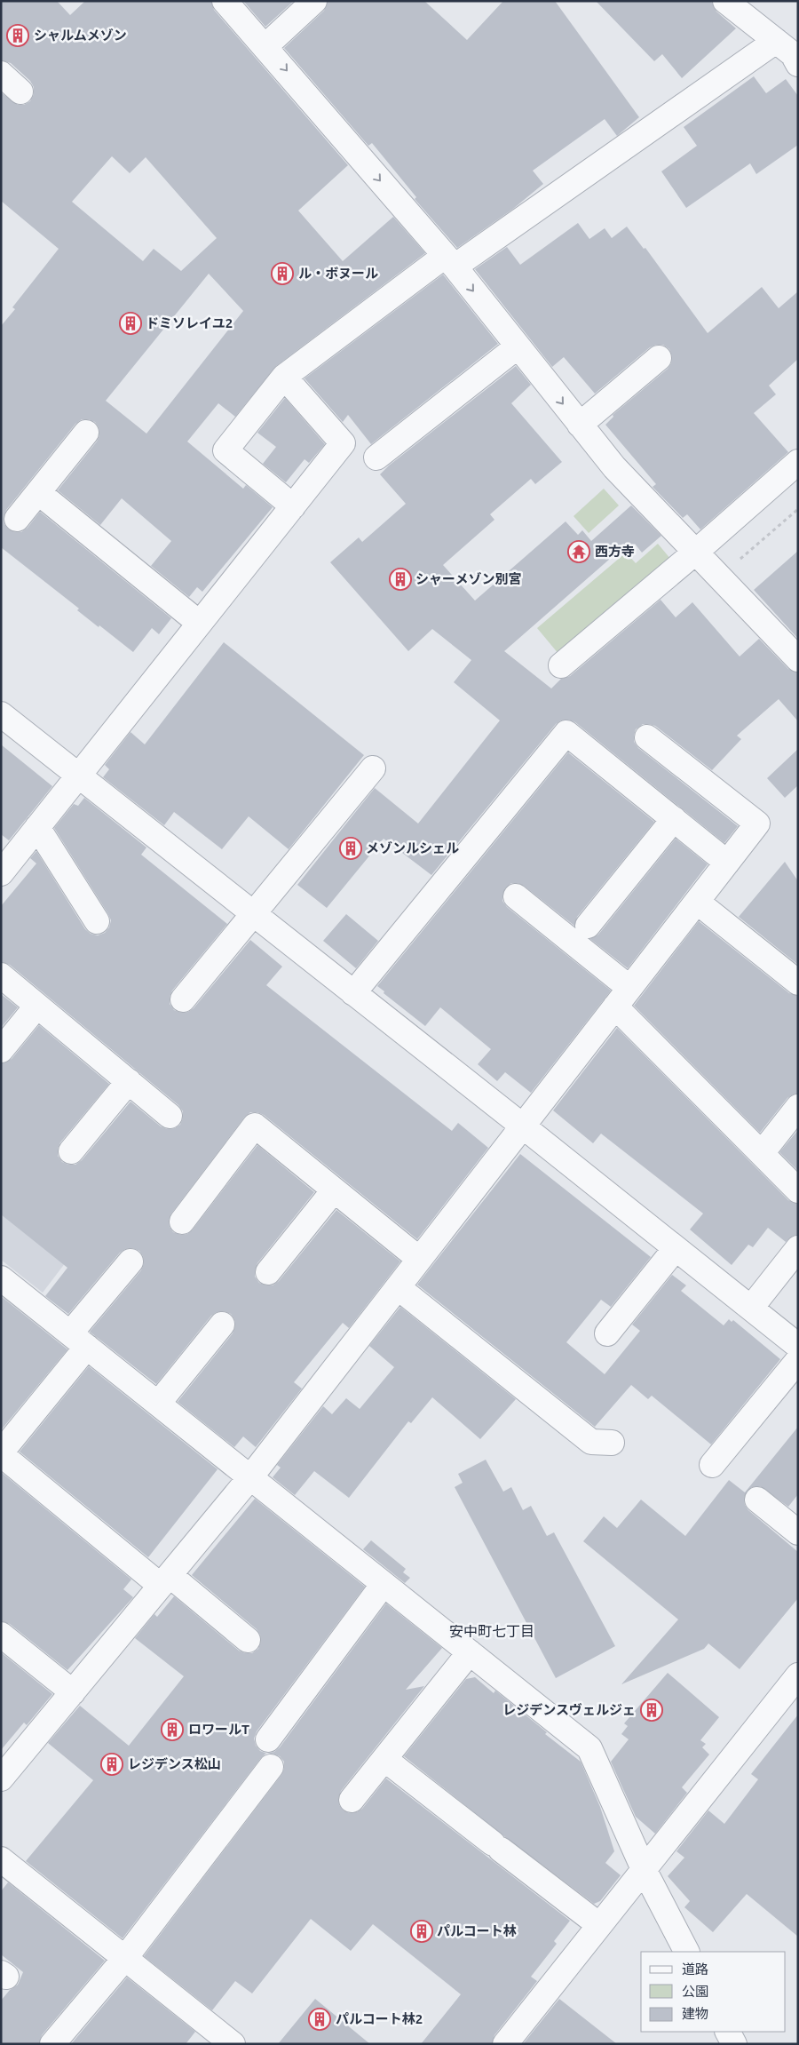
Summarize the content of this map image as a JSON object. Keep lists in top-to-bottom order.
{
  "districts": ["安中町七丁目"],
  "places": {
    "building": [
      "シャルムメゾン",
      "ル・ボヌール",
      "ドミソレイユ2",
      "シャーメゾン別宮",
      "メゾンルシェル",
      "レジデンスヴェルジェ",
      "ロワールT",
      "レジデンス松山",
      "パルコート林",
      "パルコート林2"
    ],
    "temple": ["西方寺"]
  },
  "legend": ["道路", "公園", "建物"]
}
